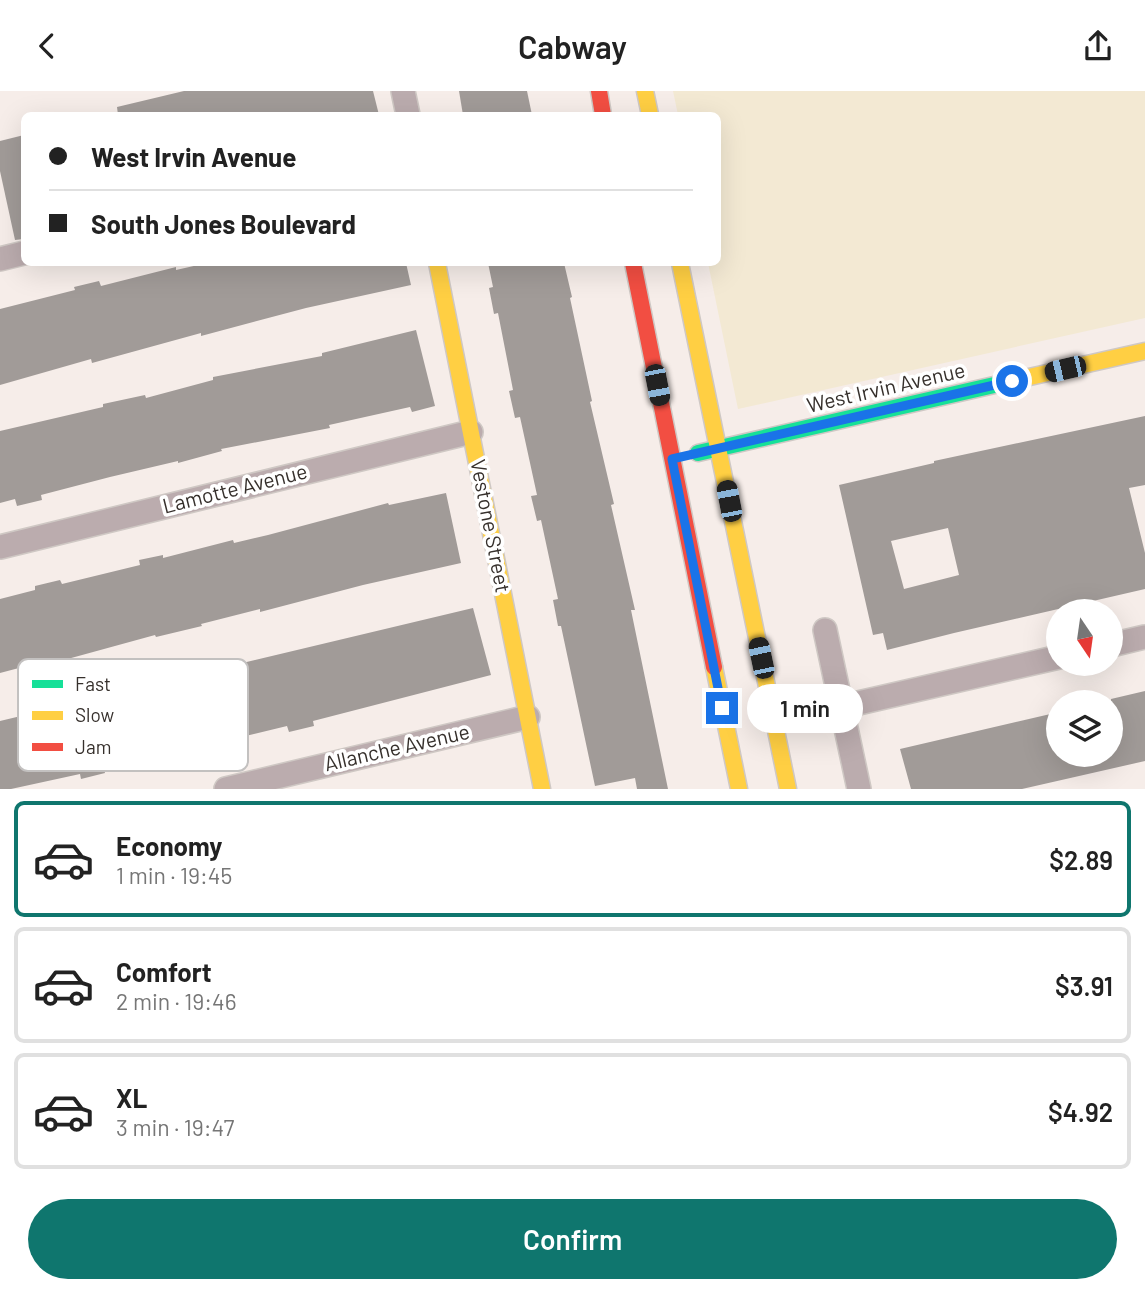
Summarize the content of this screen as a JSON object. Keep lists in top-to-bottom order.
{
  "streets": {
    "street": [
      "West Irvin Avenue",
      "Lamotte Avenue",
      "Vestone Street",
      "Allanche Avenue"
    ]
  },
  "crossings": [
    ["Lamotte Avenue", "Vestone Street"],
    ["Vestone Street", "Allanche Avenue"]
  ],
  "legend": ["Fast", "Slow", "Jam"],
  "north": "bottom",
  "page": {
    "header": "Cabway",
    "banner": ["West Irvin Avenue", "South Jones Boulevard"],
    "bubble": "1 min",
    "list": [
      {
        "name": "Economy",
        "note": "1 min · 19:45",
        "value": "$2.89"
      },
      {
        "name": "Comfort",
        "note": "2 min · 19:46",
        "value": "$3.91"
      },
      {
        "name": "XL",
        "note": "3 min · 19:47",
        "value": "$4.92"
      }
    ],
    "buttons": "Confirm"
  }
}
